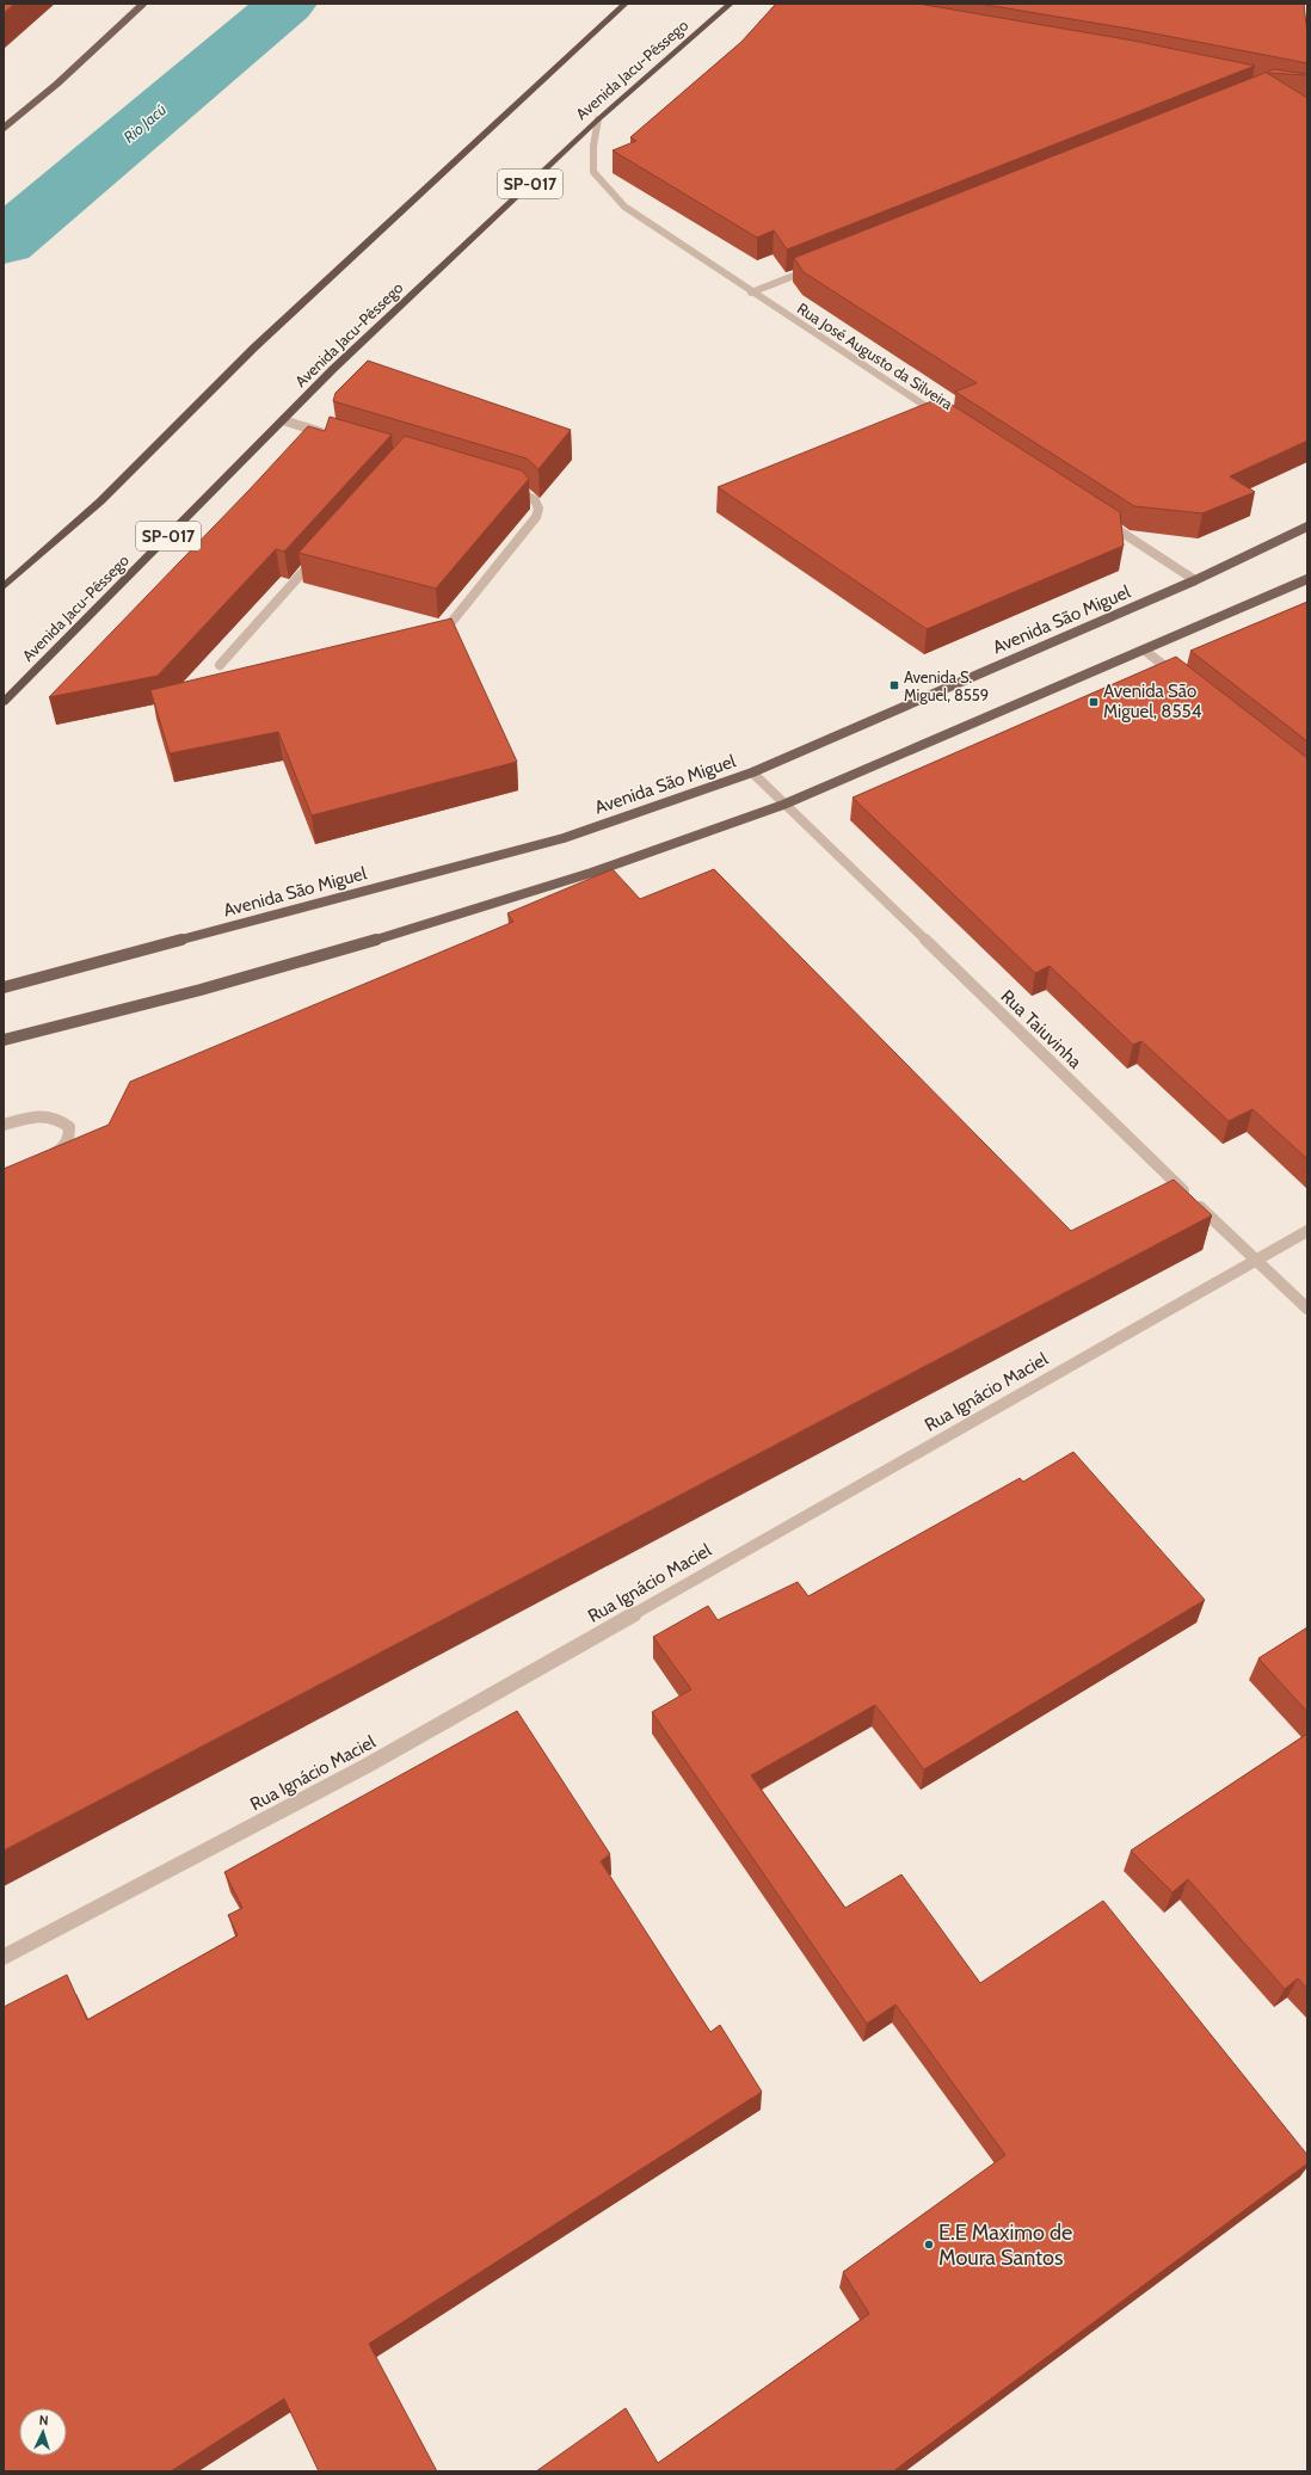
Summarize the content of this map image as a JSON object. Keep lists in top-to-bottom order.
{
  "streets": {
    "highway": ["Avenida Jacu-Pêssego", "SP-017"],
    "main road": ["Avenida São Miguel"],
    "street": ["Rua José Augusto da Silveira", "Rua Taiuvinha", "Rua Ignácio Maciel"]
  },
  "crossings": [
    ["Avenida Jacu-Pêssego", "Rua José Augusto da Silveira"],
    ["Avenida São Miguel", "Rua Taiuvinha"],
    ["Rua Taiuvinha", "Rua Ignácio Maciel"]
  ],
  "water": ["Rio Jacú"],
  "places": {
    "transit": ["Avenida S. Miguel, 8559", "Avenida São Miguel, 8554"],
    "other": ["E.E Maximo de Moura Santos"]
  },
  "north": "top"
}
